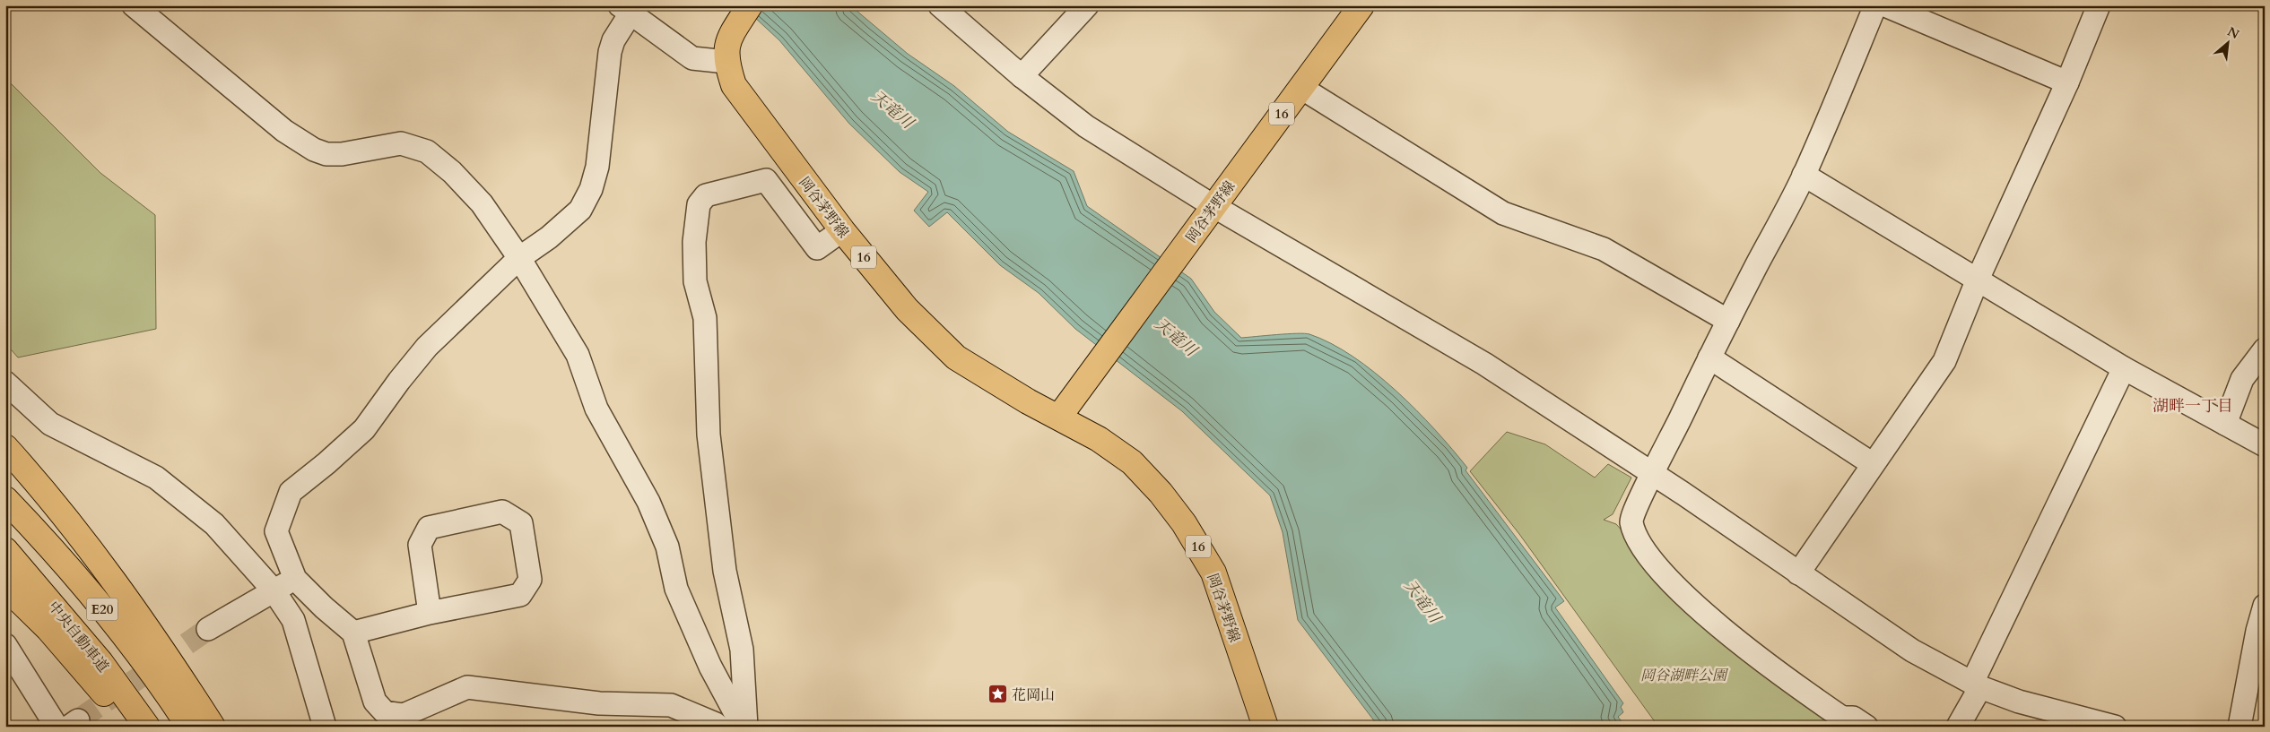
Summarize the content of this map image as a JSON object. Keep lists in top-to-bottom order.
{
  "streets": {
    "main road": [
      "16",
      "岡谷茅野線",
      "E20",
      "中央自動車道"
    ]
  },
  "districts": ["湖畔一丁目"],
  "water": ["天竜川"],
  "parks": ["岡谷湖畔公園"],
  "places": {
    "place": ["花岡山"]
  },
  "north": "top right"
}
